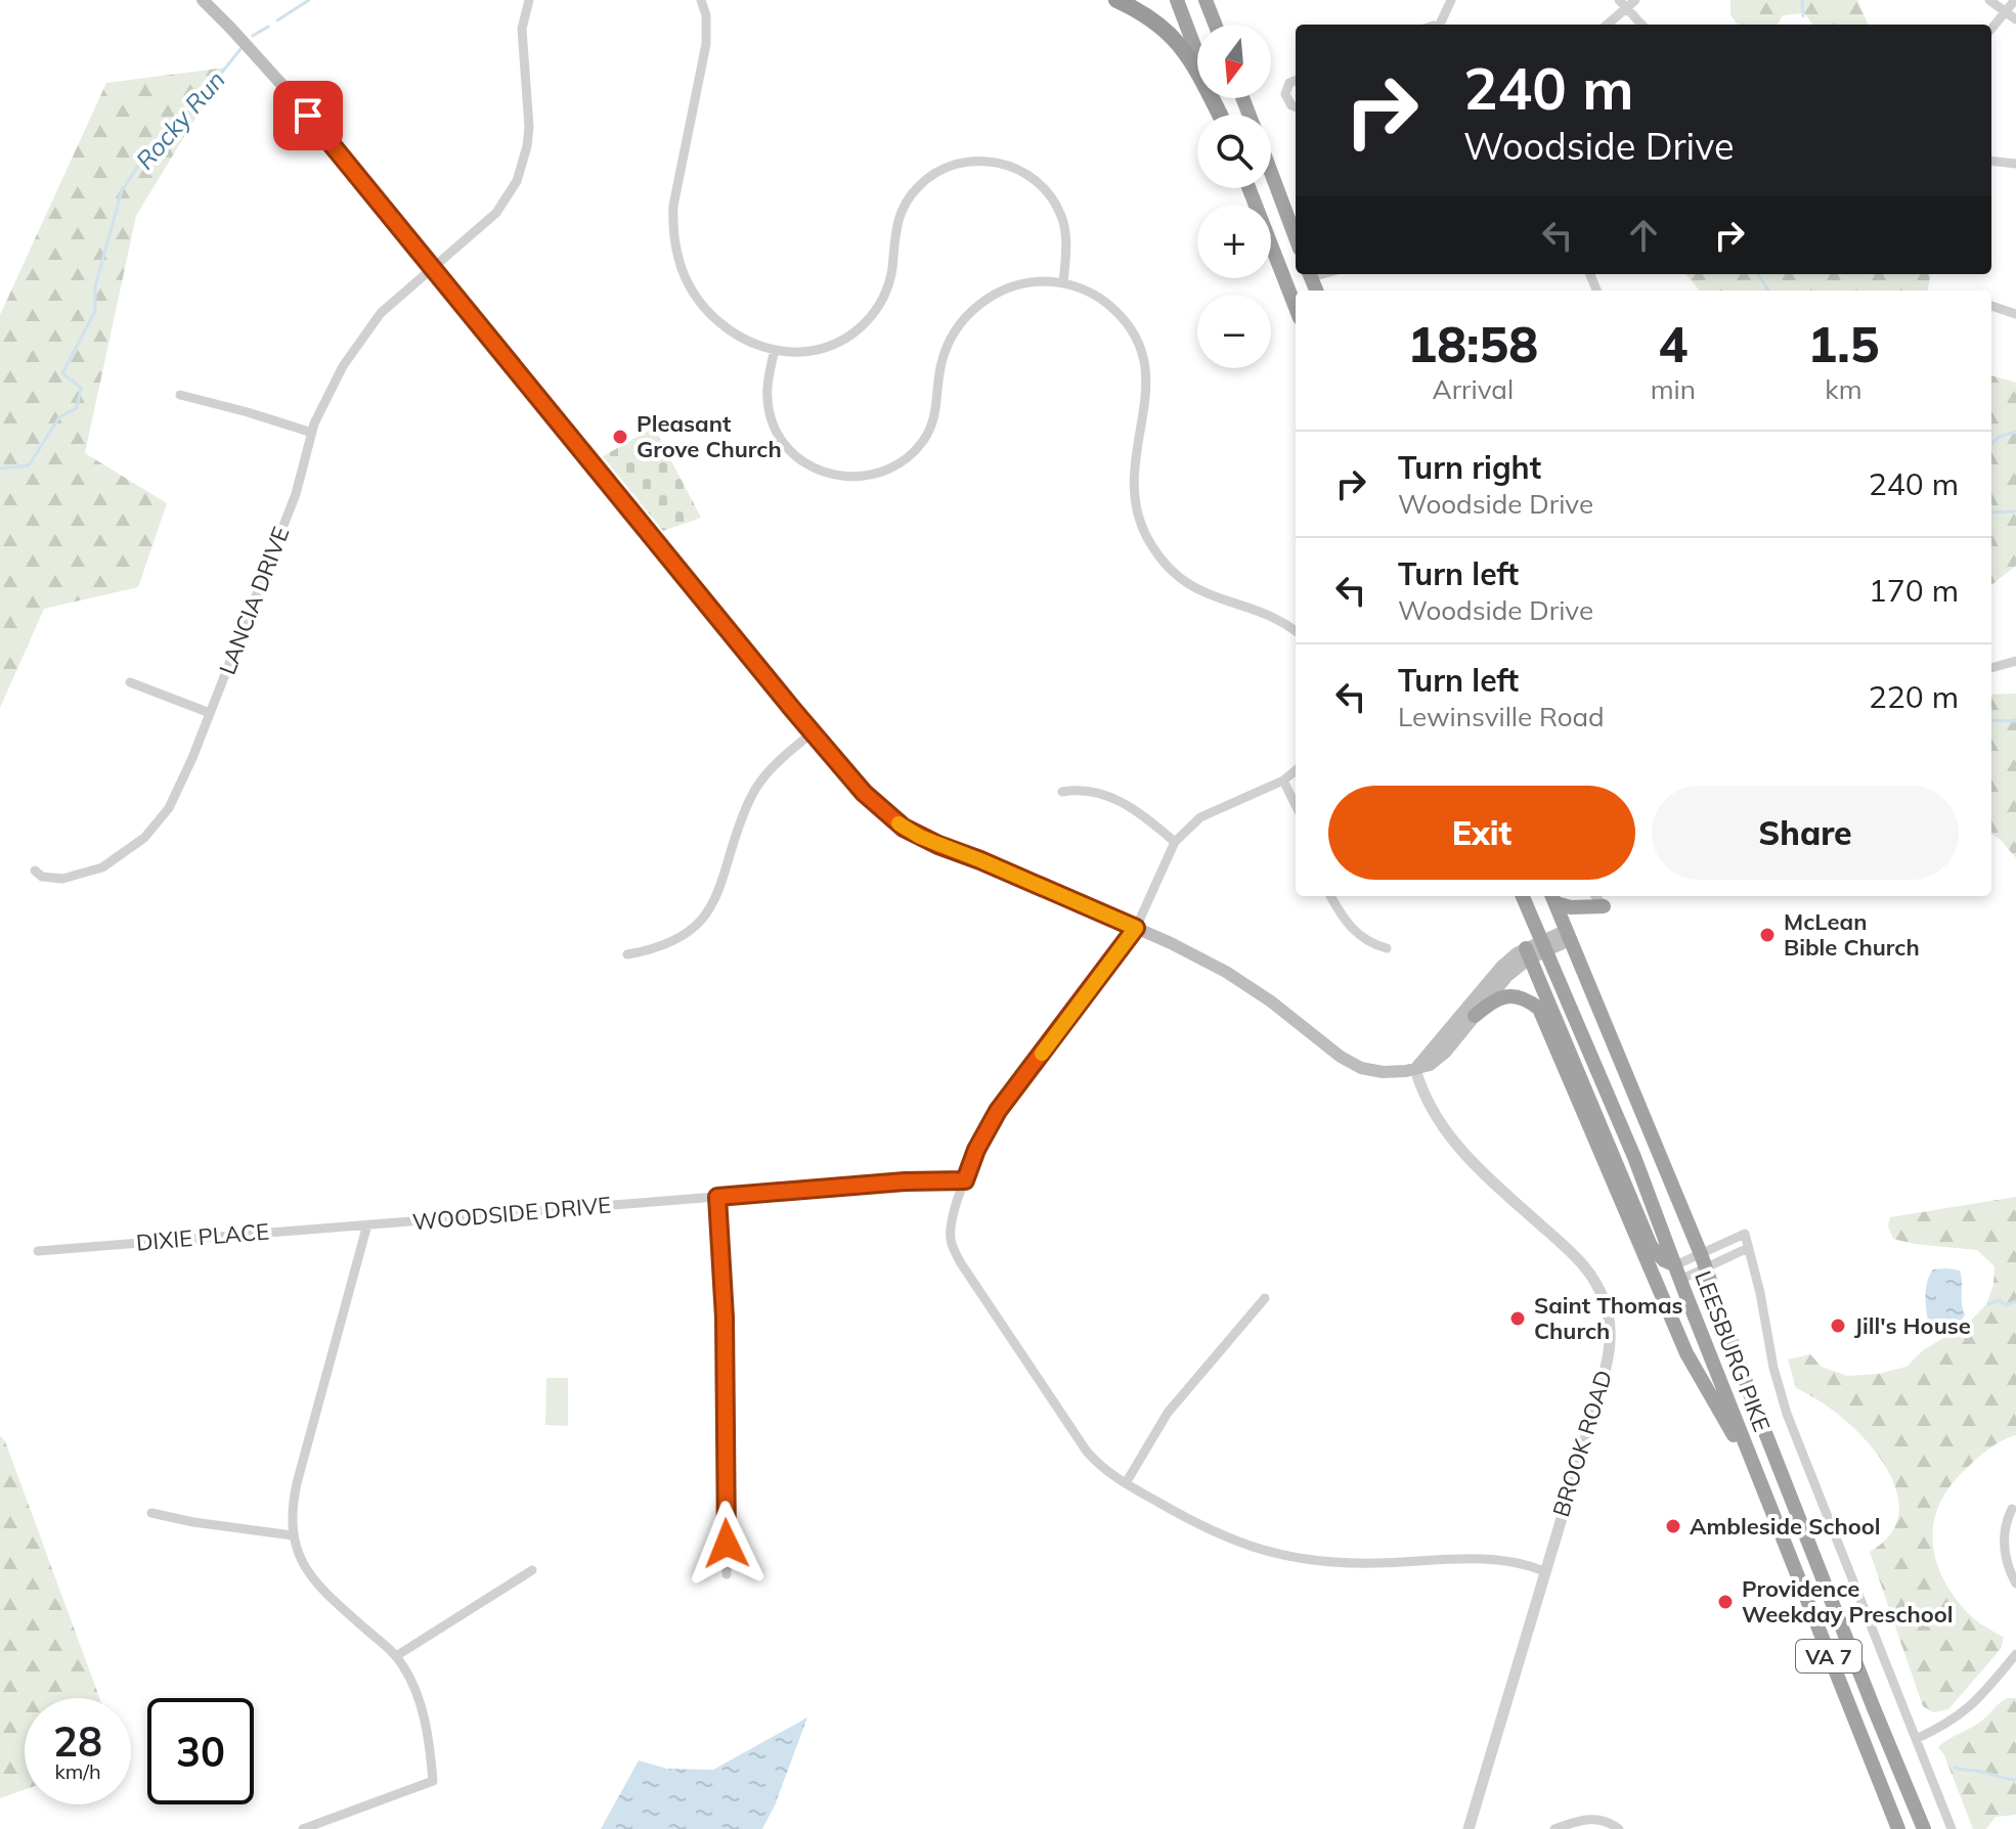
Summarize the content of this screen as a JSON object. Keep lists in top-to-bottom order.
{
  "streets": {
    "highway": ["LEESBURG PIKE", "VA 7"],
    "street": [
      "LANCIA DRIVE",
      "WOODSIDE DRIVE",
      "DIXIE PLACE",
      "BROOK ROAD"
    ]
  },
  "crossings": [
    ["WOODSIDE DRIVE", "DIXIE PLACE"]
  ],
  "water": ["Rocky Run"],
  "places": [
    "Pleasant Grove Church",
    "McLean Bible Church",
    "Saint Thomas Church",
    "Jill's House",
    "Ambleside School",
    "Providence Weekday Preschool"
  ],
  "north": "bottom",
  "page": {
    "map_buttons": ["+", "−"],
    "turn": ["240 m", "Woodside Drive"],
    "eta": [
      "18:58",
      "Arrival",
      "4",
      "min",
      "1.5",
      "km"
    ],
    "list": [
      {
        "name": "Turn right",
        "note": "Woodside Drive",
        "value": "240 m"
      },
      {
        "name": "Turn left",
        "note": "Woodside Drive",
        "value": "170 m"
      },
      {
        "name": "Turn left",
        "note": "Lewinsville Road",
        "value": "220 m"
      }
    ],
    "buttons": ["Exit", "Share"],
    "speed": "28 km/h",
    "limit": "30"
  }
}
